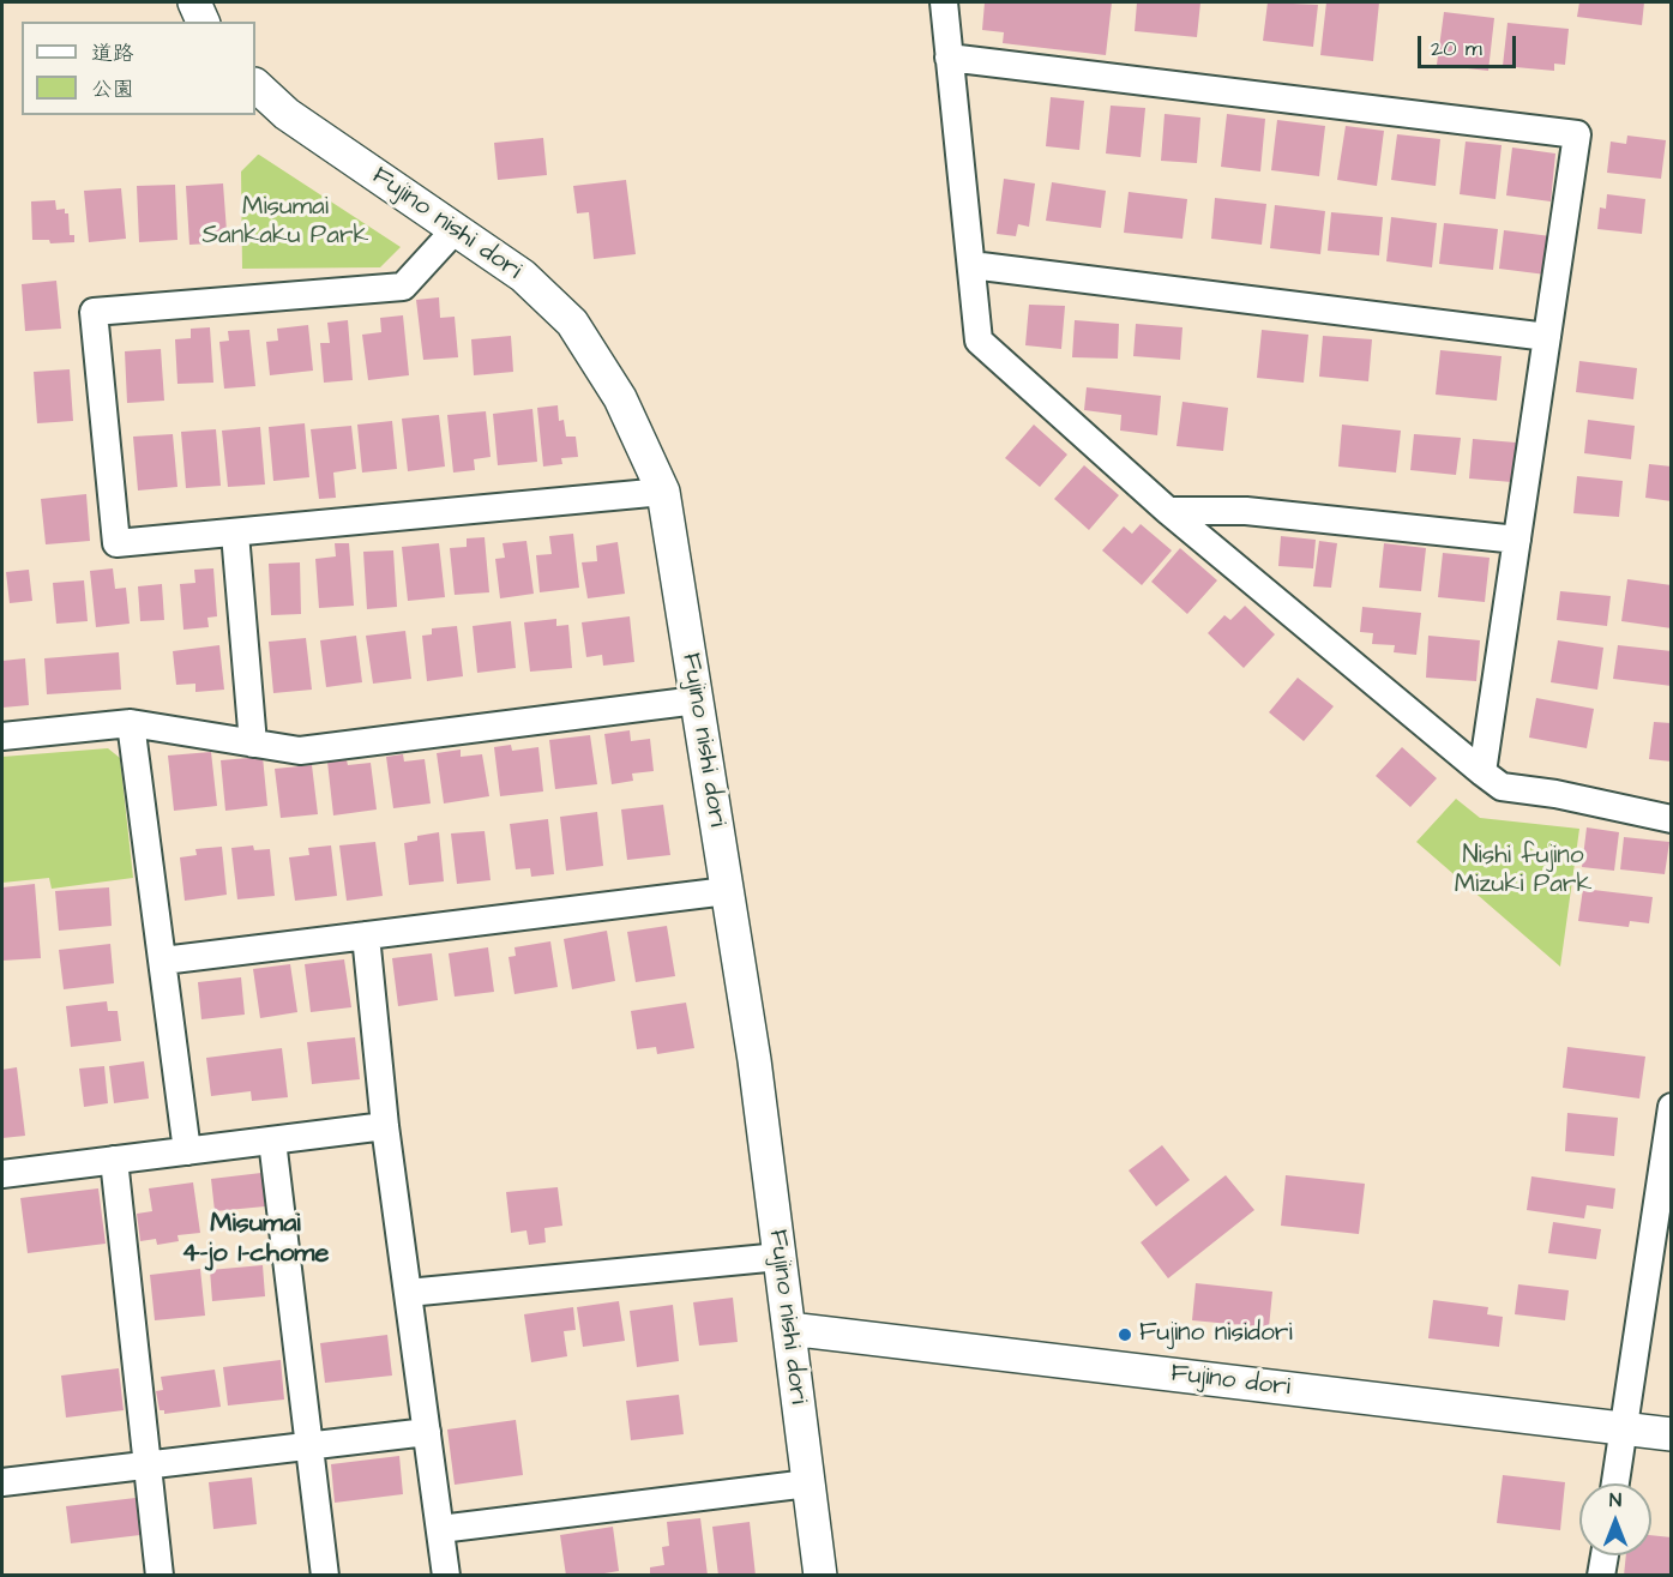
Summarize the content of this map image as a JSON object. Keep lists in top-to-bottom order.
{
  "streets": {
    "street": ["Fujino nishi dori", "Fujino dori"]
  },
  "crossings": [
    ["Fujino nishi dori", "Fujino dori"]
  ],
  "districts": ["Misumai 4-jo 1-chome"],
  "parks": ["Misumai Sankaku Park", "Nishi fujino Mizuki Park"],
  "places": ["Fujino nisidori"],
  "legend": ["道路", "公園"],
  "scale_bar": "20 m",
  "north": "top"
}
